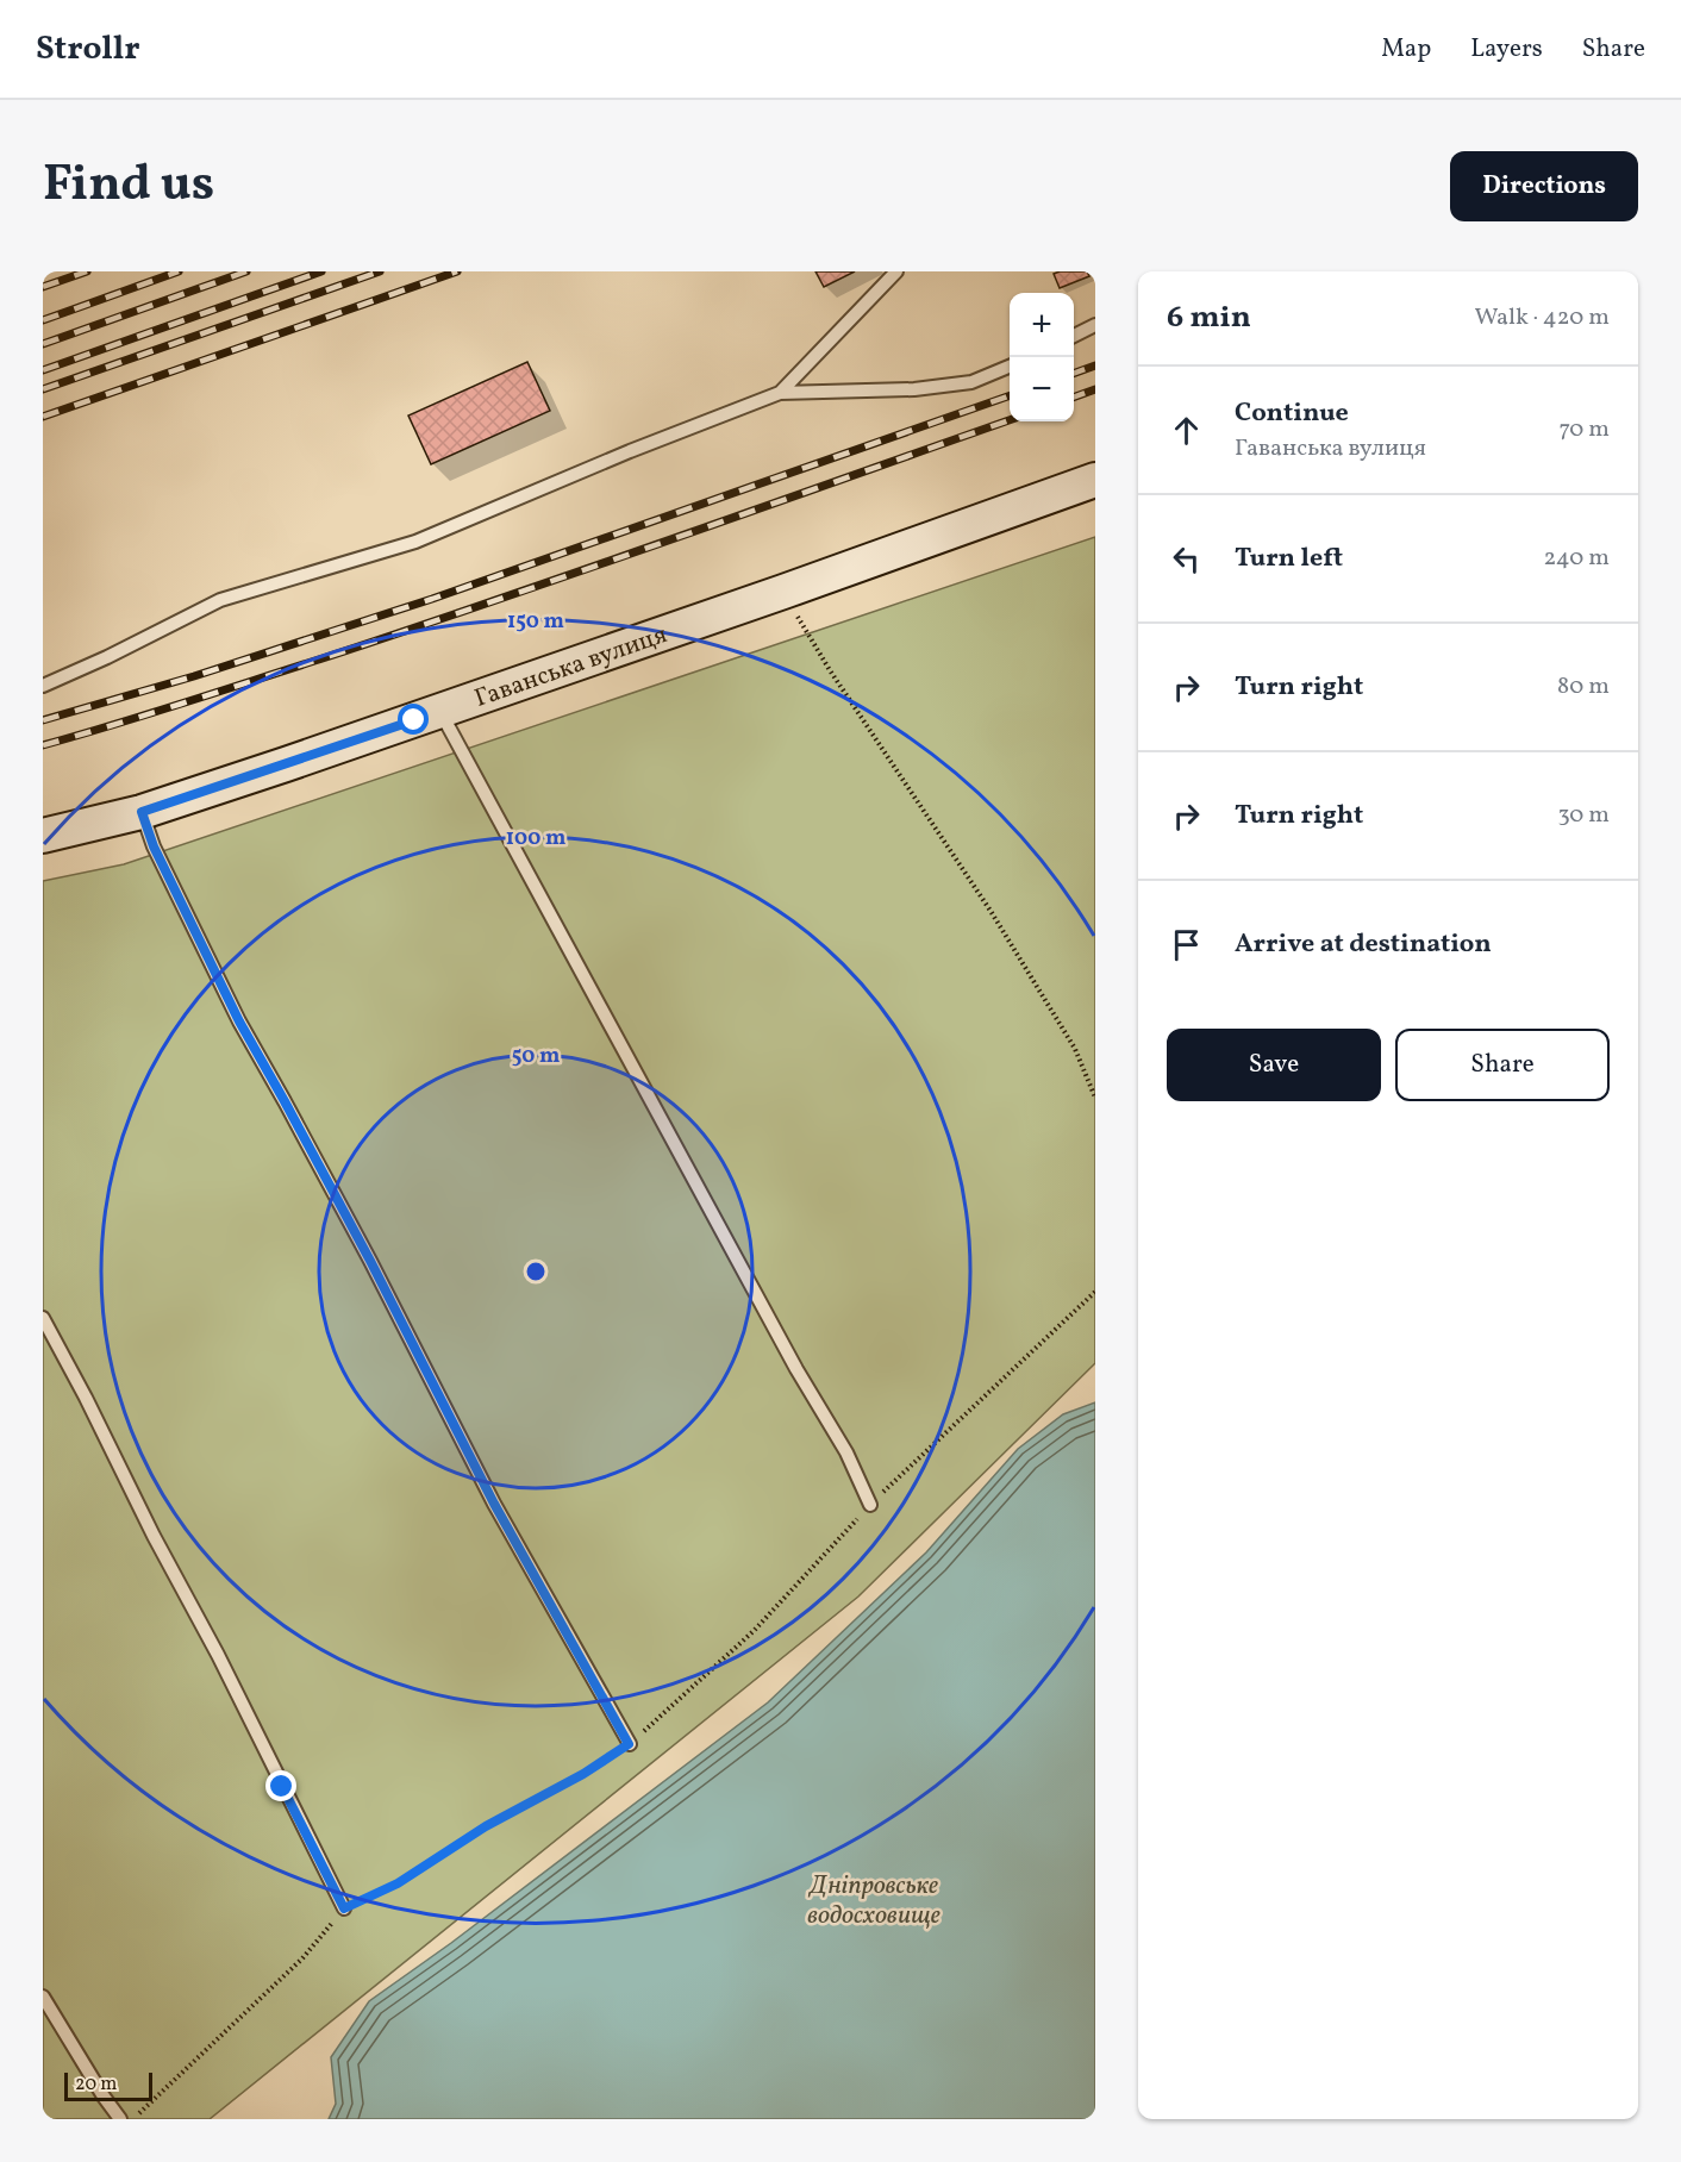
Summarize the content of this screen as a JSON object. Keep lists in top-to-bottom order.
{
  "streets": {
    "main road": ["Гаванська вулиця"]
  },
  "water": ["Дніпровське водосховище"],
  "scale_bar": "20 m",
  "page": {
    "header": "Strollr",
    "nav": ["Map", "Layers", "Share"],
    "title": "Find us",
    "buttons": [
      "Directions",
      ["Save", "Share"]
    ],
    "heading": ["6 min", "Walk · 420 m"],
    "map_buttons": ["+", "−"],
    "list": [
      ["Continue", "Гаванська вулиця", "70 m"],
      ["Turn left", "240 m"],
      ["Turn right", "80 m"],
      ["Turn right", "30 m"],
      "Arrive at destination"
    ],
    "scale": "20 m"
  },
  "rings": ["150 m", "100 m", "50 m"]
}
